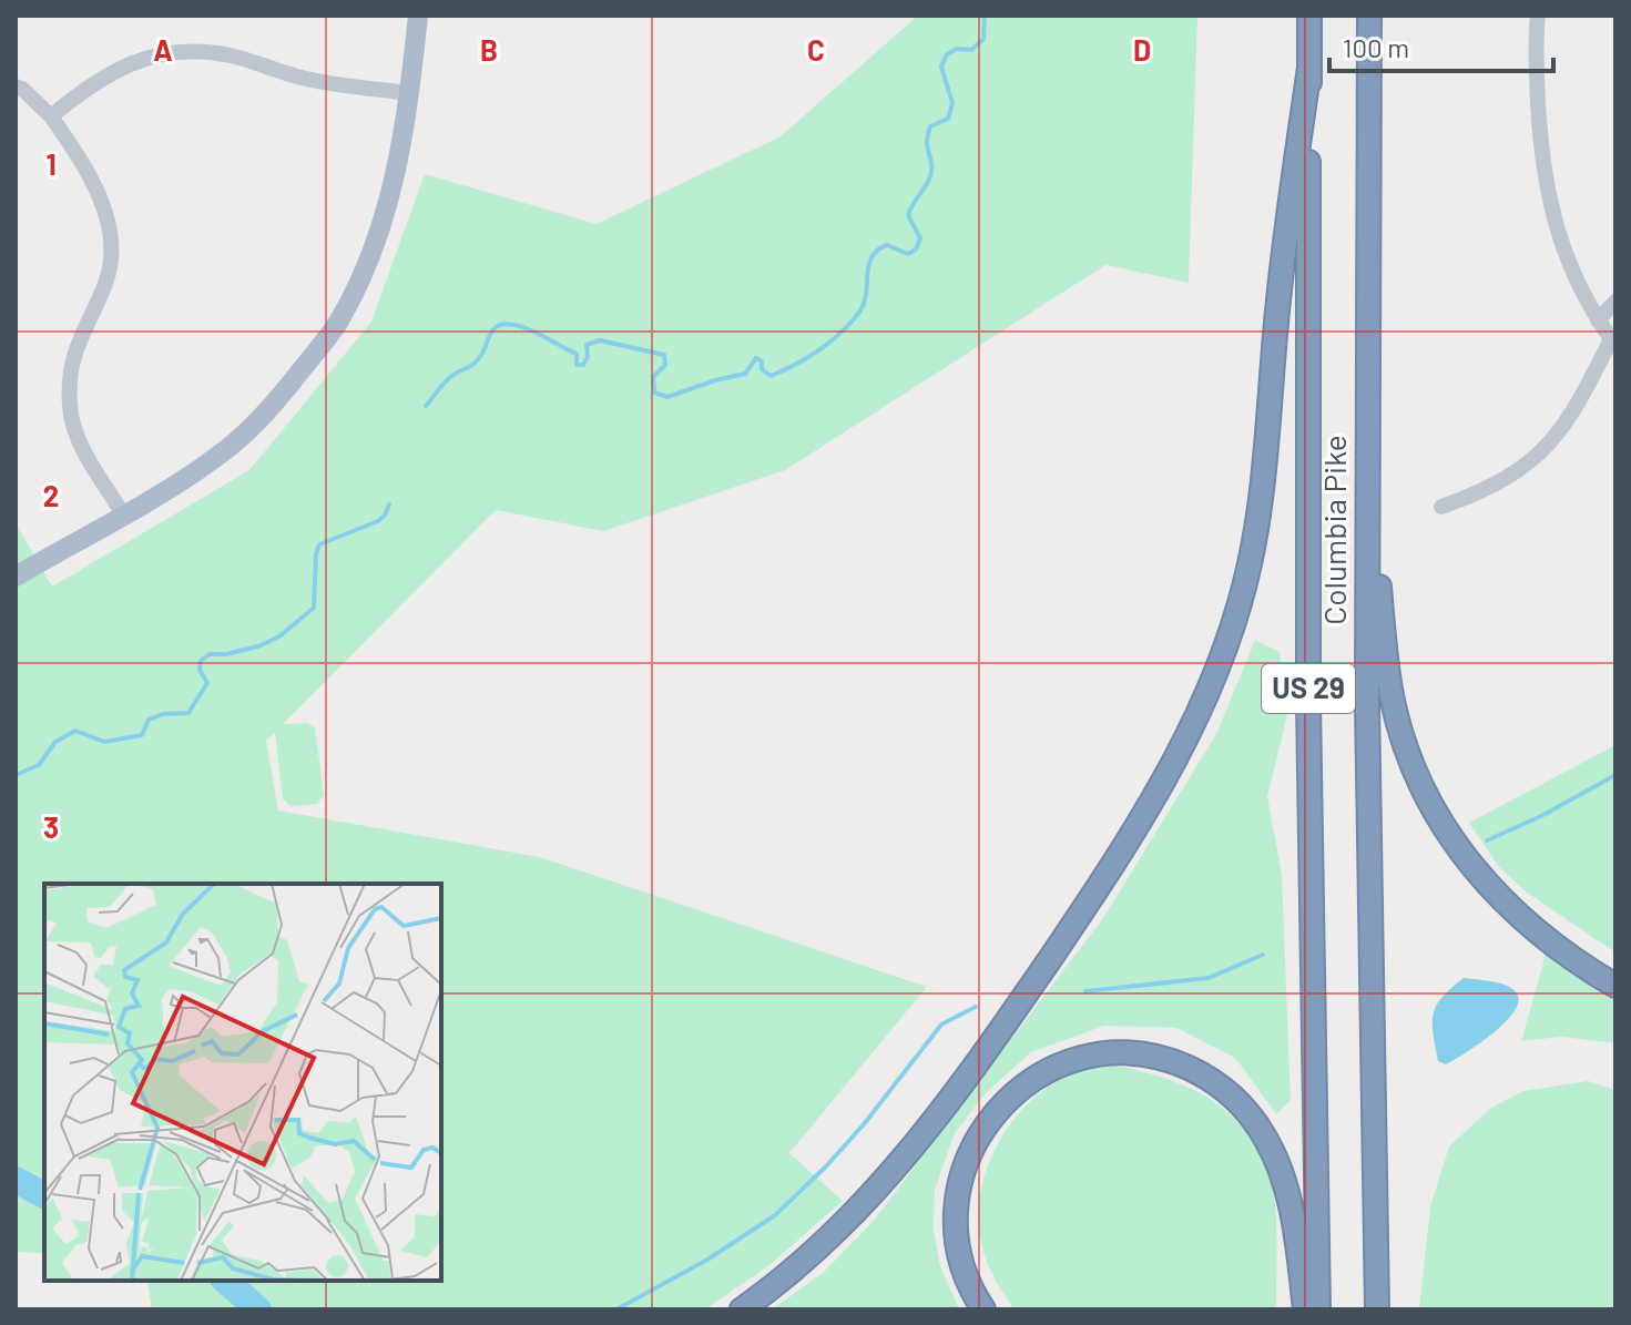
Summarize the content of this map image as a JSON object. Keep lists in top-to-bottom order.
{
  "streets": {
    "highway": ["Columbia Pike", "US 29"]
  },
  "scale_bar": "100 m",
  "grid": {
    "columns": [
      "A",
      "B",
      "C",
      "D"
    ],
    "rows": ["1", "2", "3"]
  }
}
